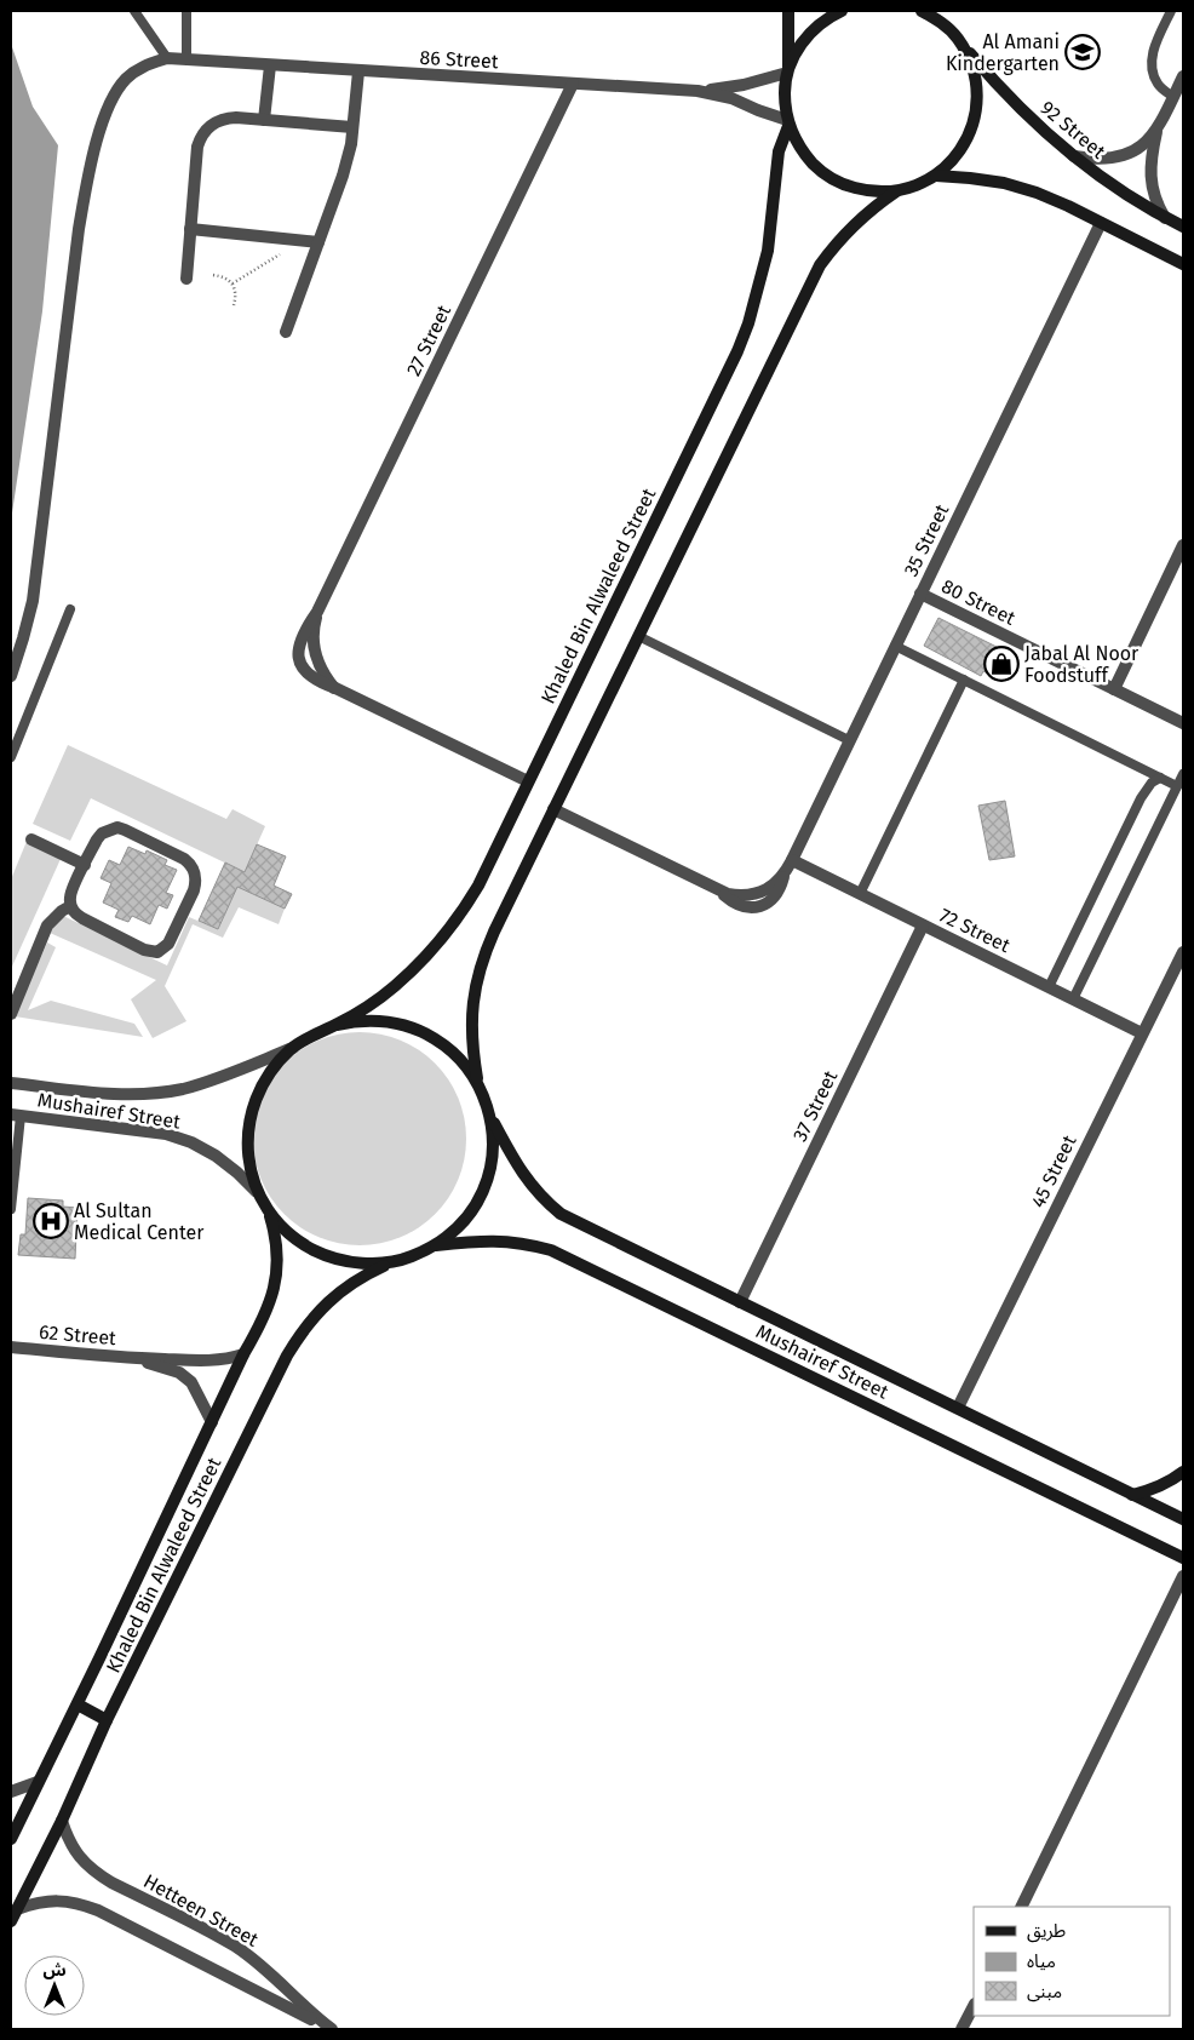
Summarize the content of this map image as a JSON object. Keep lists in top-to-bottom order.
{
  "streets": {
    "main road": ["92 Street", "Khaled Bin Alwaleed Street", "Mushairef Street"],
    "street": [
      "86 Street",
      "27 Street",
      "35 Street",
      "80 Street",
      "72 Street",
      "37 Street",
      "45 Street",
      "62 Street",
      "Hetteen Street"
    ]
  },
  "crossings": [
    ["86 Street", "27 Street"],
    ["86 Street", "Khaled Bin Alwaleed Street"],
    ["27 Street", "Khaled Bin Alwaleed Street"],
    ["35 Street", "80 Street"],
    ["35 Street", "72 Street"],
    ["Khaled Bin Alwaleed Street", "Mushairef Street"],
    ["Khaled Bin Alwaleed Street", "62 Street"],
    ["Khaled Bin Alwaleed Street", "Hetteen Street"],
    ["72 Street", "37 Street"],
    ["72 Street", "45 Street"],
    ["37 Street", "Mushairef Street"],
    ["Mushairef Street", "45 Street"]
  ],
  "places": {
    "school or university": ["Al Amani Kindergarten"],
    "shop": ["Jabal Al Noor Foodstuff"],
    "hospital": ["Al Sultan Medical Center"]
  },
  "legend": ["طريق", "مياه", "مبنى"],
  "north": "top"
}
